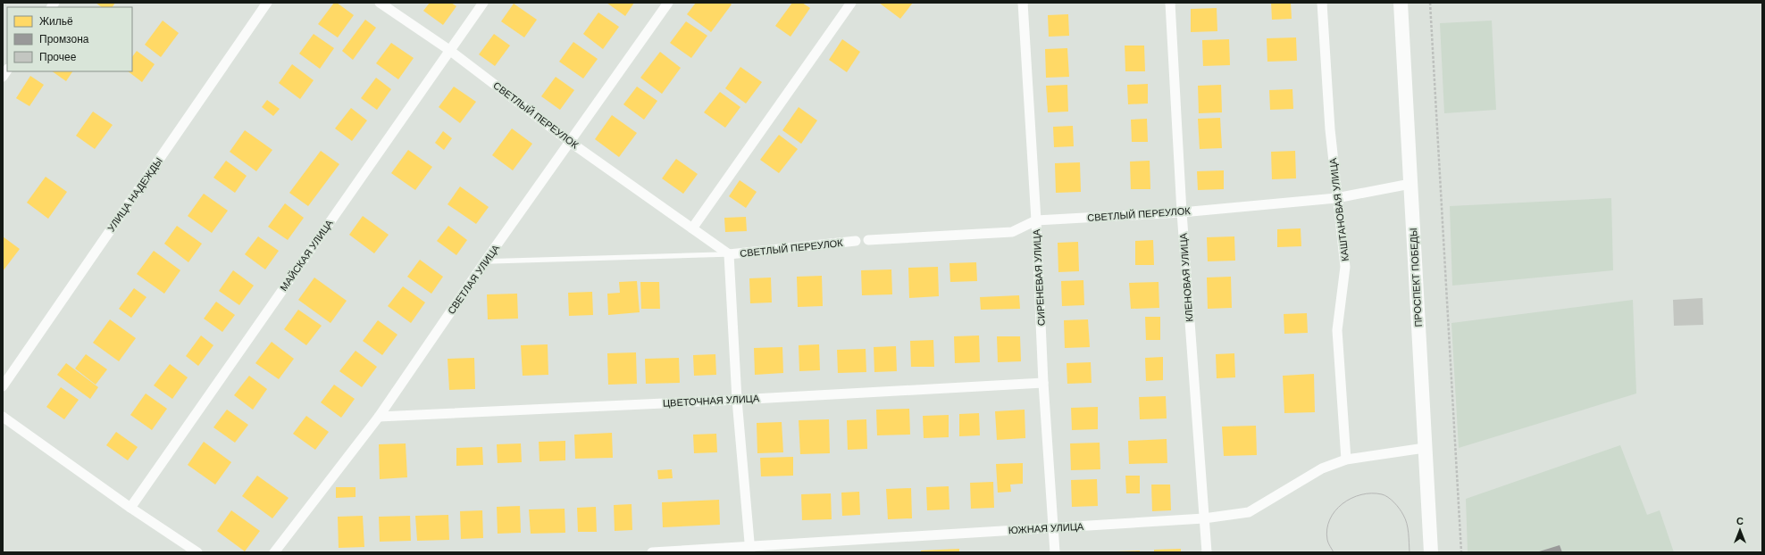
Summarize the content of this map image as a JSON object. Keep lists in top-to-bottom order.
{
  "streets": {
    "main road": ["ПРОСПЕКТ ПОБЕДЫ"],
    "street": [
      "СВЕТЛЫЙ ПЕРЕУЛОК",
      "УЛИЦА НАДЕЖДЫ",
      "КАШТАНОВАЯ УЛИЦА",
      "МАЙСКАЯ УЛИЦА",
      "СИРЕНЕВАЯ УЛИЦА",
      "КЛЕНОВАЯ УЛИЦА",
      "СВЕТЛАЯ УЛИЦА",
      "ЦВЕТОЧНАЯ УЛИЦА",
      "ЮЖНАЯ УЛИЦА"
    ]
  },
  "crossings": [
    ["СВЕТЛЫЙ ПЕРЕУЛОК", "КАШТАНОВАЯ УЛИЦА"],
    ["СВЕТЛЫЙ ПЕРЕУЛОК", "МАЙСКАЯ УЛИЦА"],
    ["СВЕТЛЫЙ ПЕРЕУЛОК", "СИРЕНЕВАЯ УЛИЦА"],
    ["СВЕТЛЫЙ ПЕРЕУЛОК", "КЛЕНОВАЯ УЛИЦА"],
    ["СВЕТЛЫЙ ПЕРЕУЛОК", "ПРОСПЕКТ ПОБЕДЫ"],
    ["СВЕТЛЫЙ ПЕРЕУЛОК", "СВЕТЛАЯ УЛИЦА"],
    ["КАШТАНОВАЯ УЛИЦА", "ЮЖНАЯ УЛИЦА"],
    ["СИРЕНЕВАЯ УЛИЦА", "ЦВЕТОЧНАЯ УЛИЦА"],
    ["СИРЕНЕВАЯ УЛИЦА", "ЮЖНАЯ УЛИЦА"],
    ["КЛЕНОВАЯ УЛИЦА", "ЮЖНАЯ УЛИЦА"],
    ["ПРОСПЕКТ ПОБЕДЫ", "ЮЖНАЯ УЛИЦА"],
    ["СВЕТЛАЯ УЛИЦА", "ЦВЕТОЧНАЯ УЛИЦА"]
  ],
  "legend": ["Жильё", "Промзона", "Прочее"],
  "north": "top"
}
